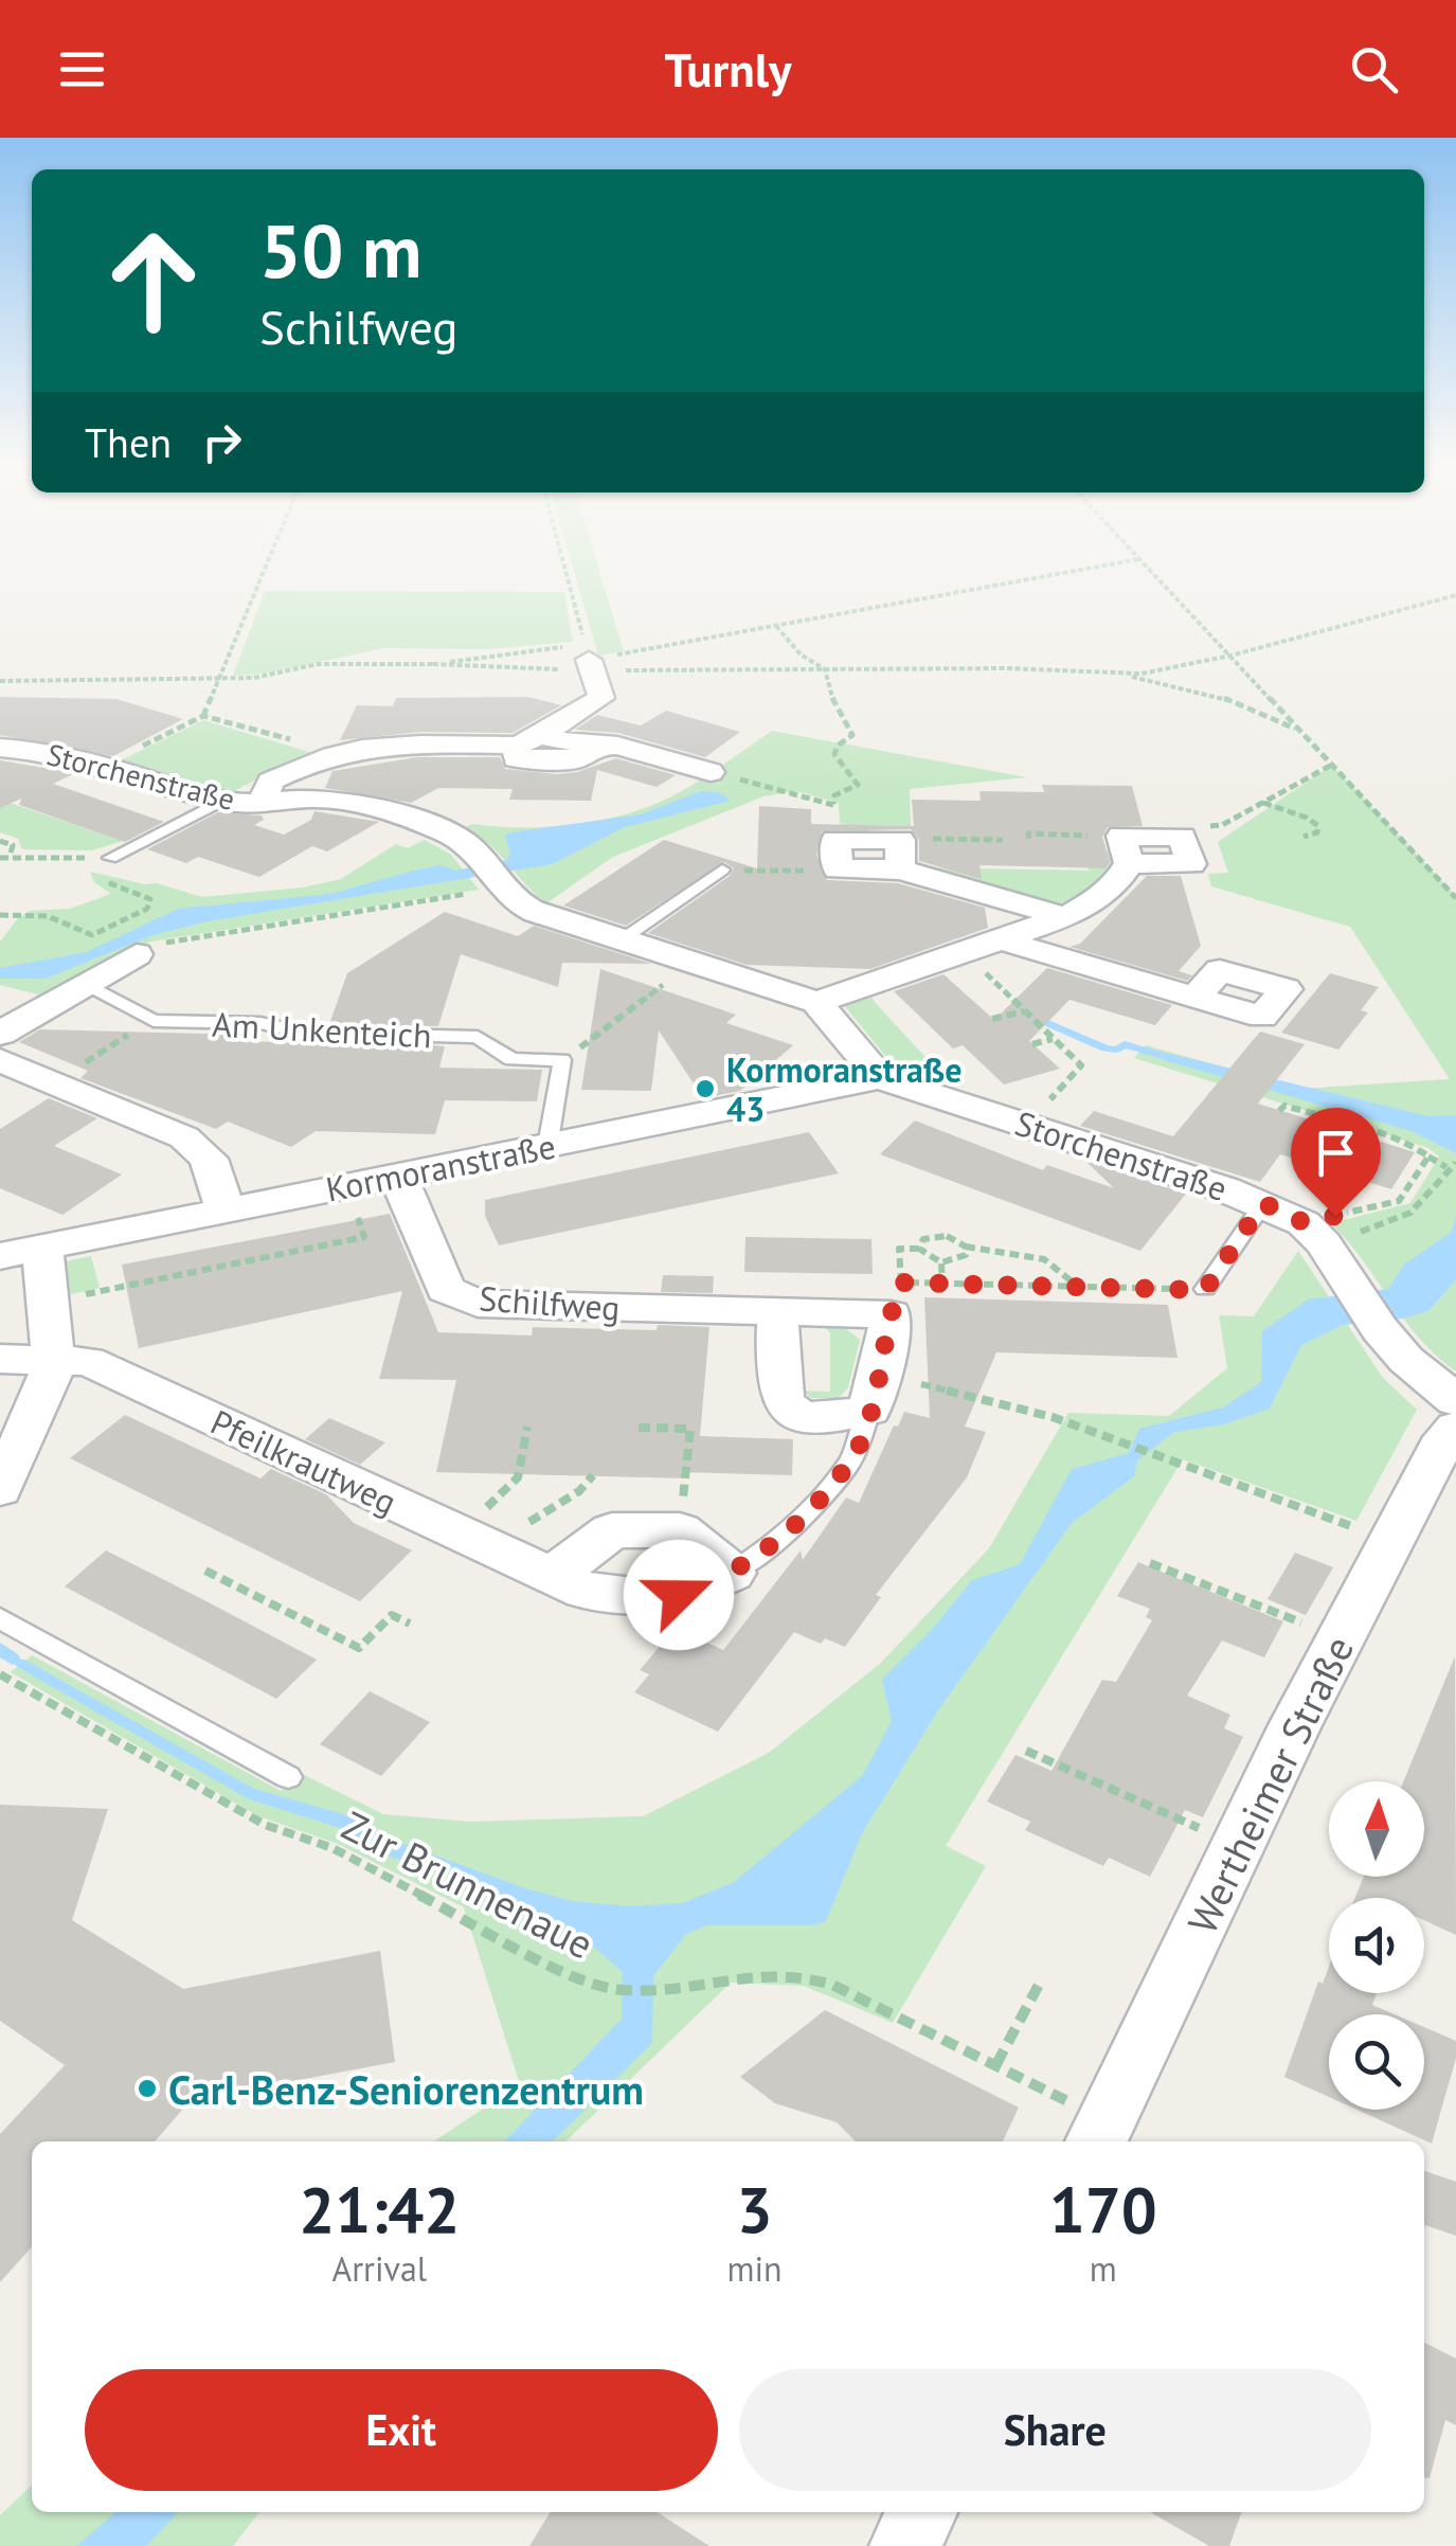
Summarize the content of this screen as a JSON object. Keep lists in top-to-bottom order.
{
  "streets": {
    "street": [
      "Storchenstraße",
      "Kormoranstraße",
      "Schilfweg",
      "Pfeilkrautweg",
      "Wertheimer Straße"
    ],
    "lane": ["Am Unkenteich"],
    "path": ["Zur Brunnenaue"]
  },
  "crossings": [
    ["Storchenstraße", "Kormoranstraße"],
    ["Kormoranstraße", "Schilfweg"],
    ["Wertheimer Straße", "Zur Brunnenaue"]
  ],
  "places": ["Kormoranstraße 43", "Carl-Benz-Seniorenzentrum"],
  "north": "top",
  "page": {
    "header": "Turnly",
    "turn": ["50 m", "Schilfweg"],
    "then": "Then",
    "eta": [
      "21:42",
      "Arrival",
      "3",
      "min",
      "170",
      "m"
    ],
    "buttons": ["Exit", "Share"]
  }
}
